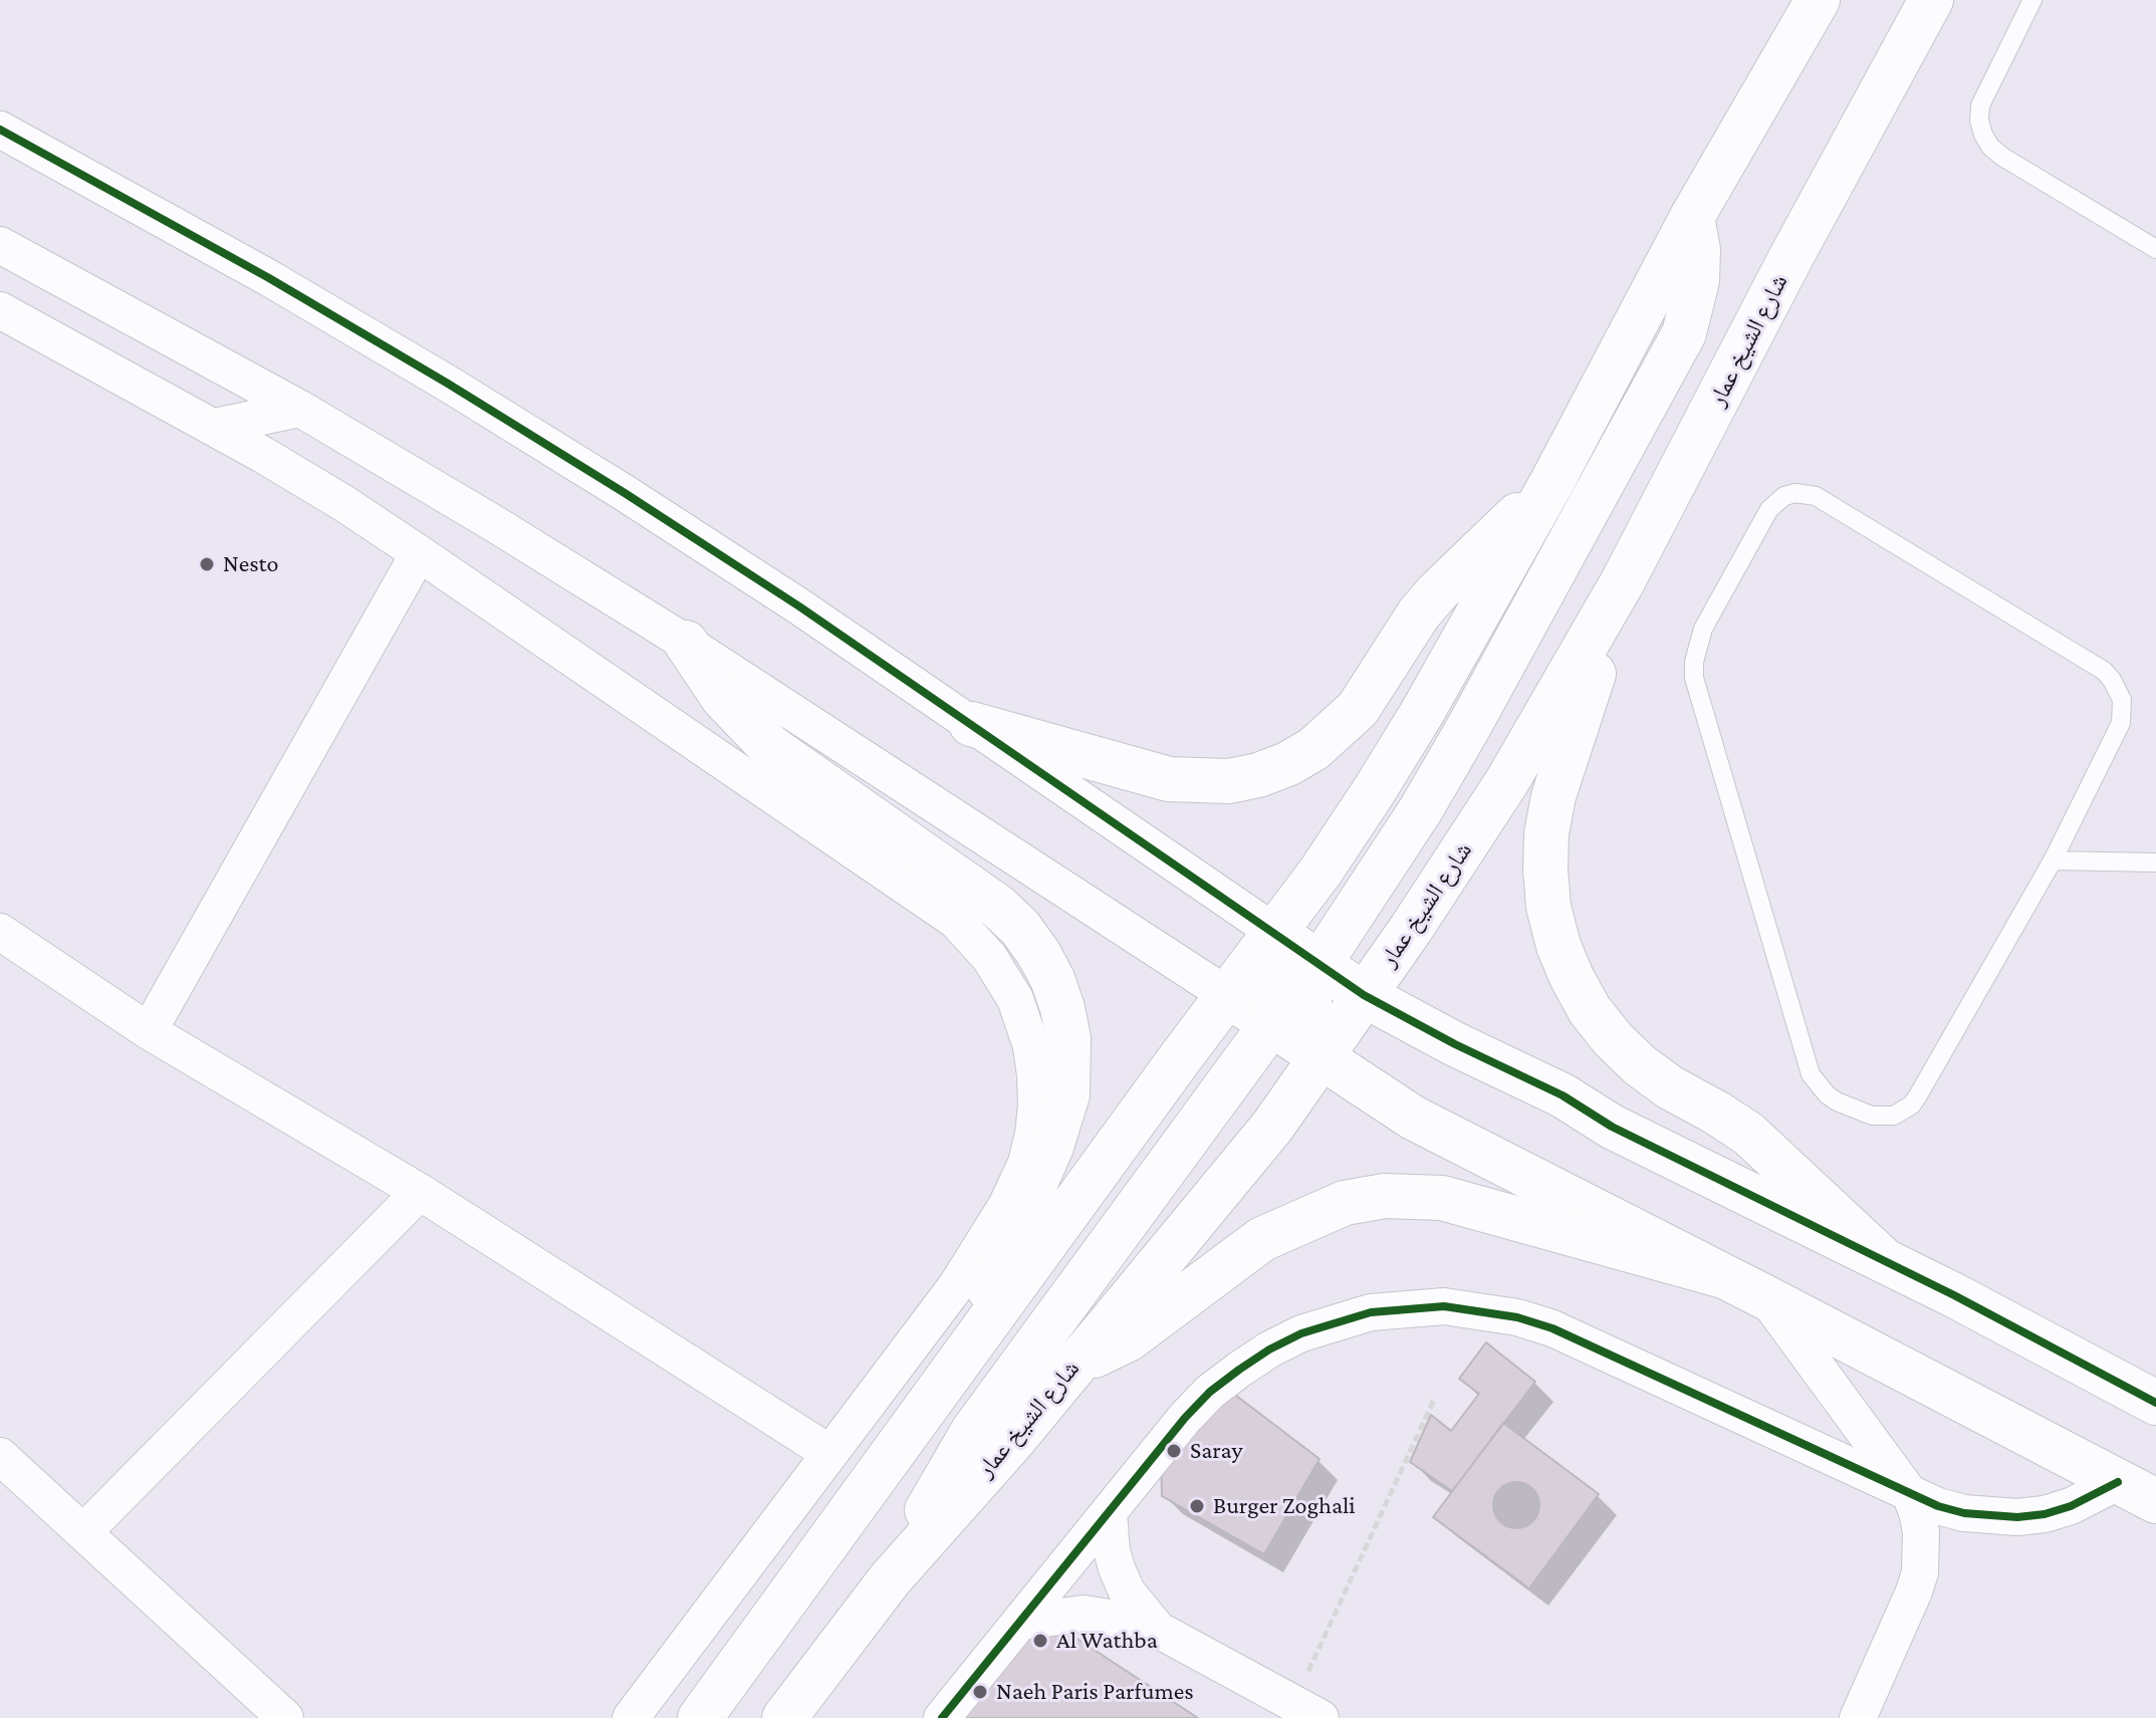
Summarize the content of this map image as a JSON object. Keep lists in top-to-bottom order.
{
  "streets": {
    "main road": ["شارع الشيخ عمار"]
  },
  "places": [
    "Nesto",
    "Saray",
    "Burger Zoghali",
    "Al Wathba",
    "Naeh Paris Parfumes"
  ]
}
